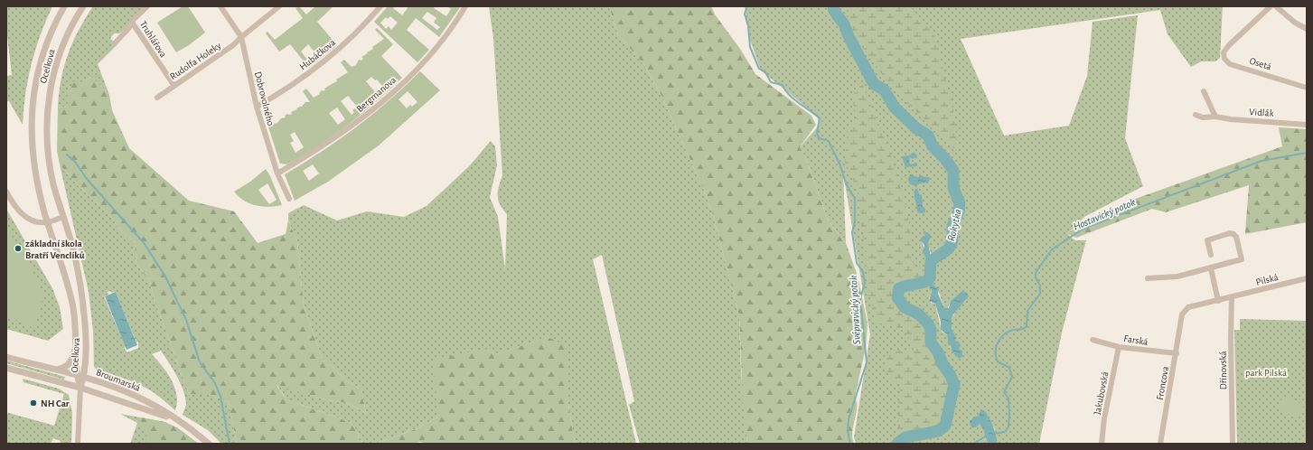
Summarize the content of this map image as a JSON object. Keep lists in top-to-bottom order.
{
  "streets": {
    "street": [
      "Truhlářova",
      "Hubáčkova",
      "Rudolfa Holeky",
      "Osetá",
      "Ocelkova",
      "Bergmanova",
      "Dobrovolného",
      "Vidlák",
      "Pilská",
      "Farská",
      "Dřínovská",
      "Broumarská",
      "Froncova",
      "Jakubovská"
    ]
  },
  "crossings": [
    ["Truhlářova", "Rudolfa Holeky"],
    ["Hubáčkova", "Dobrovolného"],
    ["Rudolfa Holeky", "Dobrovolného"],
    ["Ocelkova", "Broumarská"],
    ["Bergmanova", "Dobrovolného"],
    ["Pilská", "Dřínovská"],
    ["Pilská", "Froncova"],
    ["Farská", "Froncova"],
    ["Farská", "Jakubovská"],
    ["Dřínovská", "Froncova"]
  ],
  "water": ["Hostavický potok", "Rokytka", "Svépravický potok"],
  "parks": ["park Pilská"],
  "places": ["základní škola Bratří Venclíků", "NH Car"]
}
